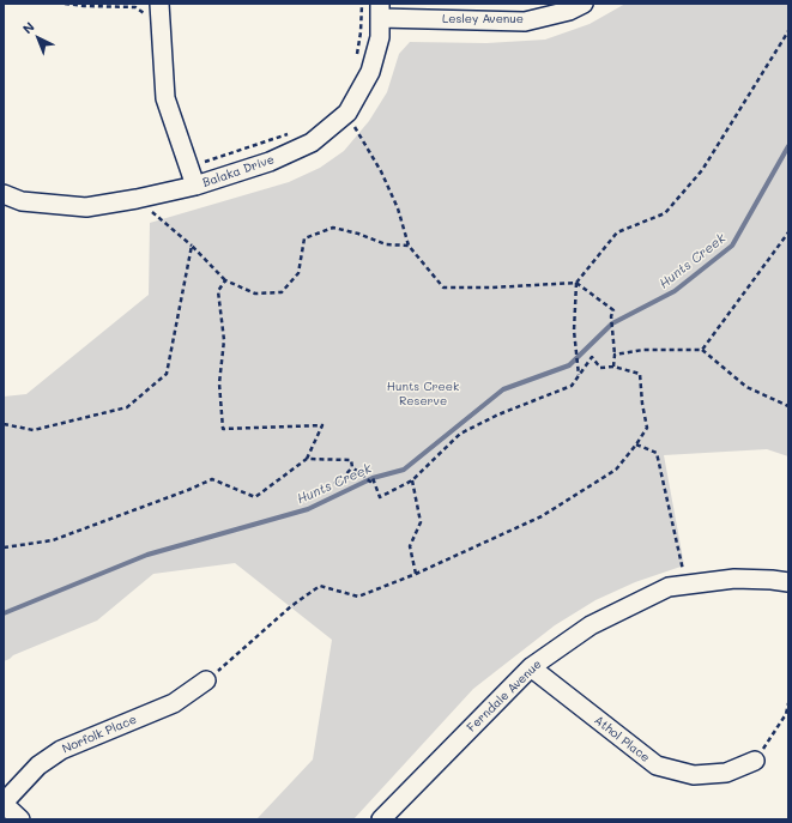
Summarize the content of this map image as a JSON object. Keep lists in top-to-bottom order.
{
  "streets": {
    "street": [
      "Lesley Avenue",
      "Balaka Drive",
      "Ferndale Avenue",
      "Norfolk Place",
      "Athol Place"
    ]
  },
  "crossings": [
    ["Lesley Avenue", "Balaka Drive"],
    ["Ferndale Avenue", "Athol Place"]
  ],
  "water": ["Hunts Creek"],
  "parks": ["Hunts Creek Reserve"],
  "north": "top left"
}
